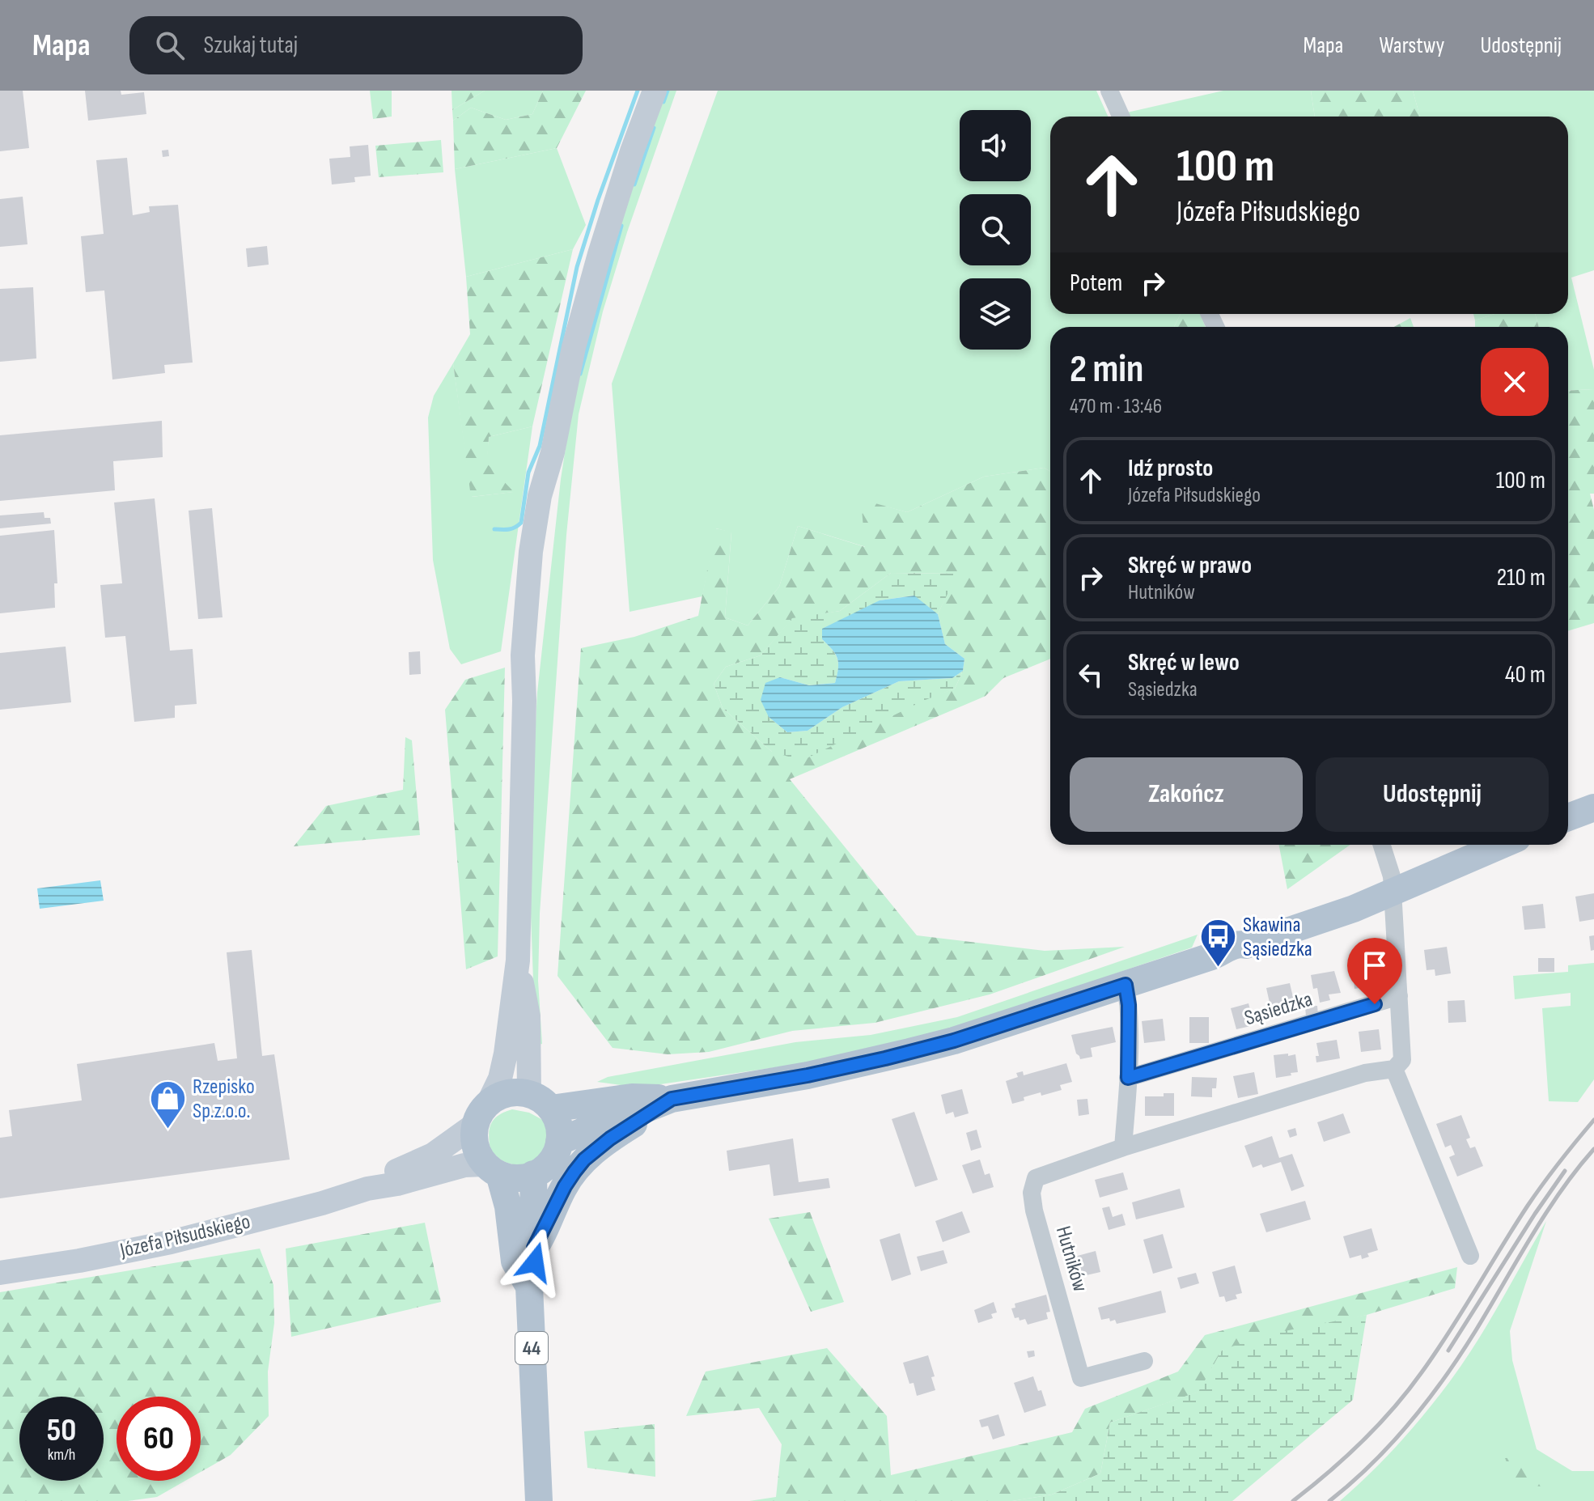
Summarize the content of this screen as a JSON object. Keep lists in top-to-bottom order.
{
  "streets": {
    "main road": ["Józefa Piłsudskiego", "44"],
    "street": ["Sąsiedzka", "Hutników"]
  },
  "crossings": [
    ["Józefa Piłsudskiego", "44"]
  ],
  "places": {
    "bus stop": ["Skawina Sąsiedzka"],
    "shop": ["Rzepisko Sp.z.o.o."]
  },
  "page": {
    "header": "Mapa",
    "search": "Szukaj tutaj",
    "nav": ["Mapa", "Warstwy", "Udostępnij"],
    "turn": ["100 m", "Józefa Piłsudskiego"],
    "then": "Potem",
    "heading": ["2 min", "470 m · 13:46"],
    "list": [
      {
        "name": "Idź prosto",
        "note": "Józefa Piłsudskiego",
        "value": "100 m"
      },
      {
        "name": "Skręć w prawo",
        "note": "Hutników",
        "value": "210 m"
      },
      {
        "name": "Skręć w lewo",
        "note": "Sąsiedzka",
        "value": "40 m"
      }
    ],
    "buttons": ["Zakończ", "Udostępnij"],
    "speed": "50 km/h",
    "limit": "60"
  }
}
